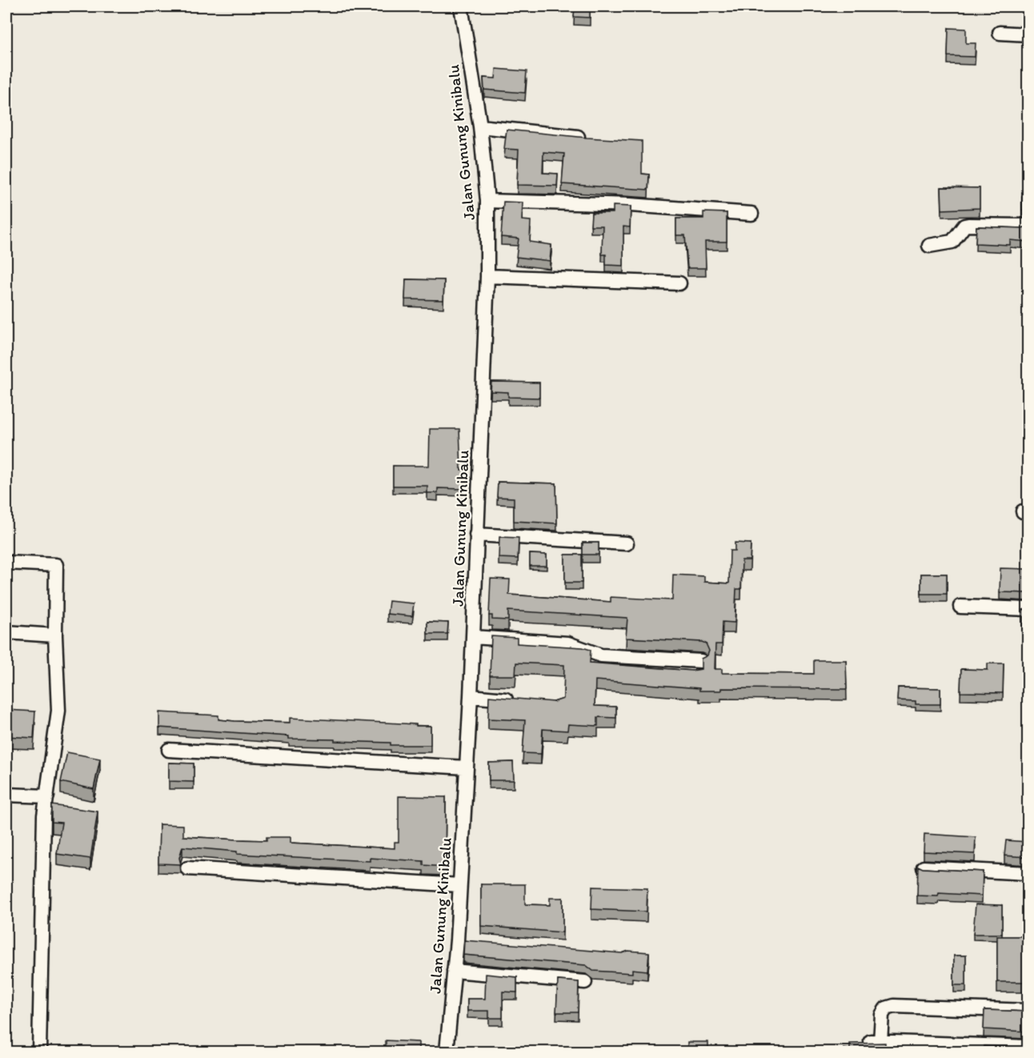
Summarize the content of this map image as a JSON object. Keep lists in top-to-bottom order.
{
  "streets": {
    "street": ["Jalan Gunung Kinibalu"]
  }
}
